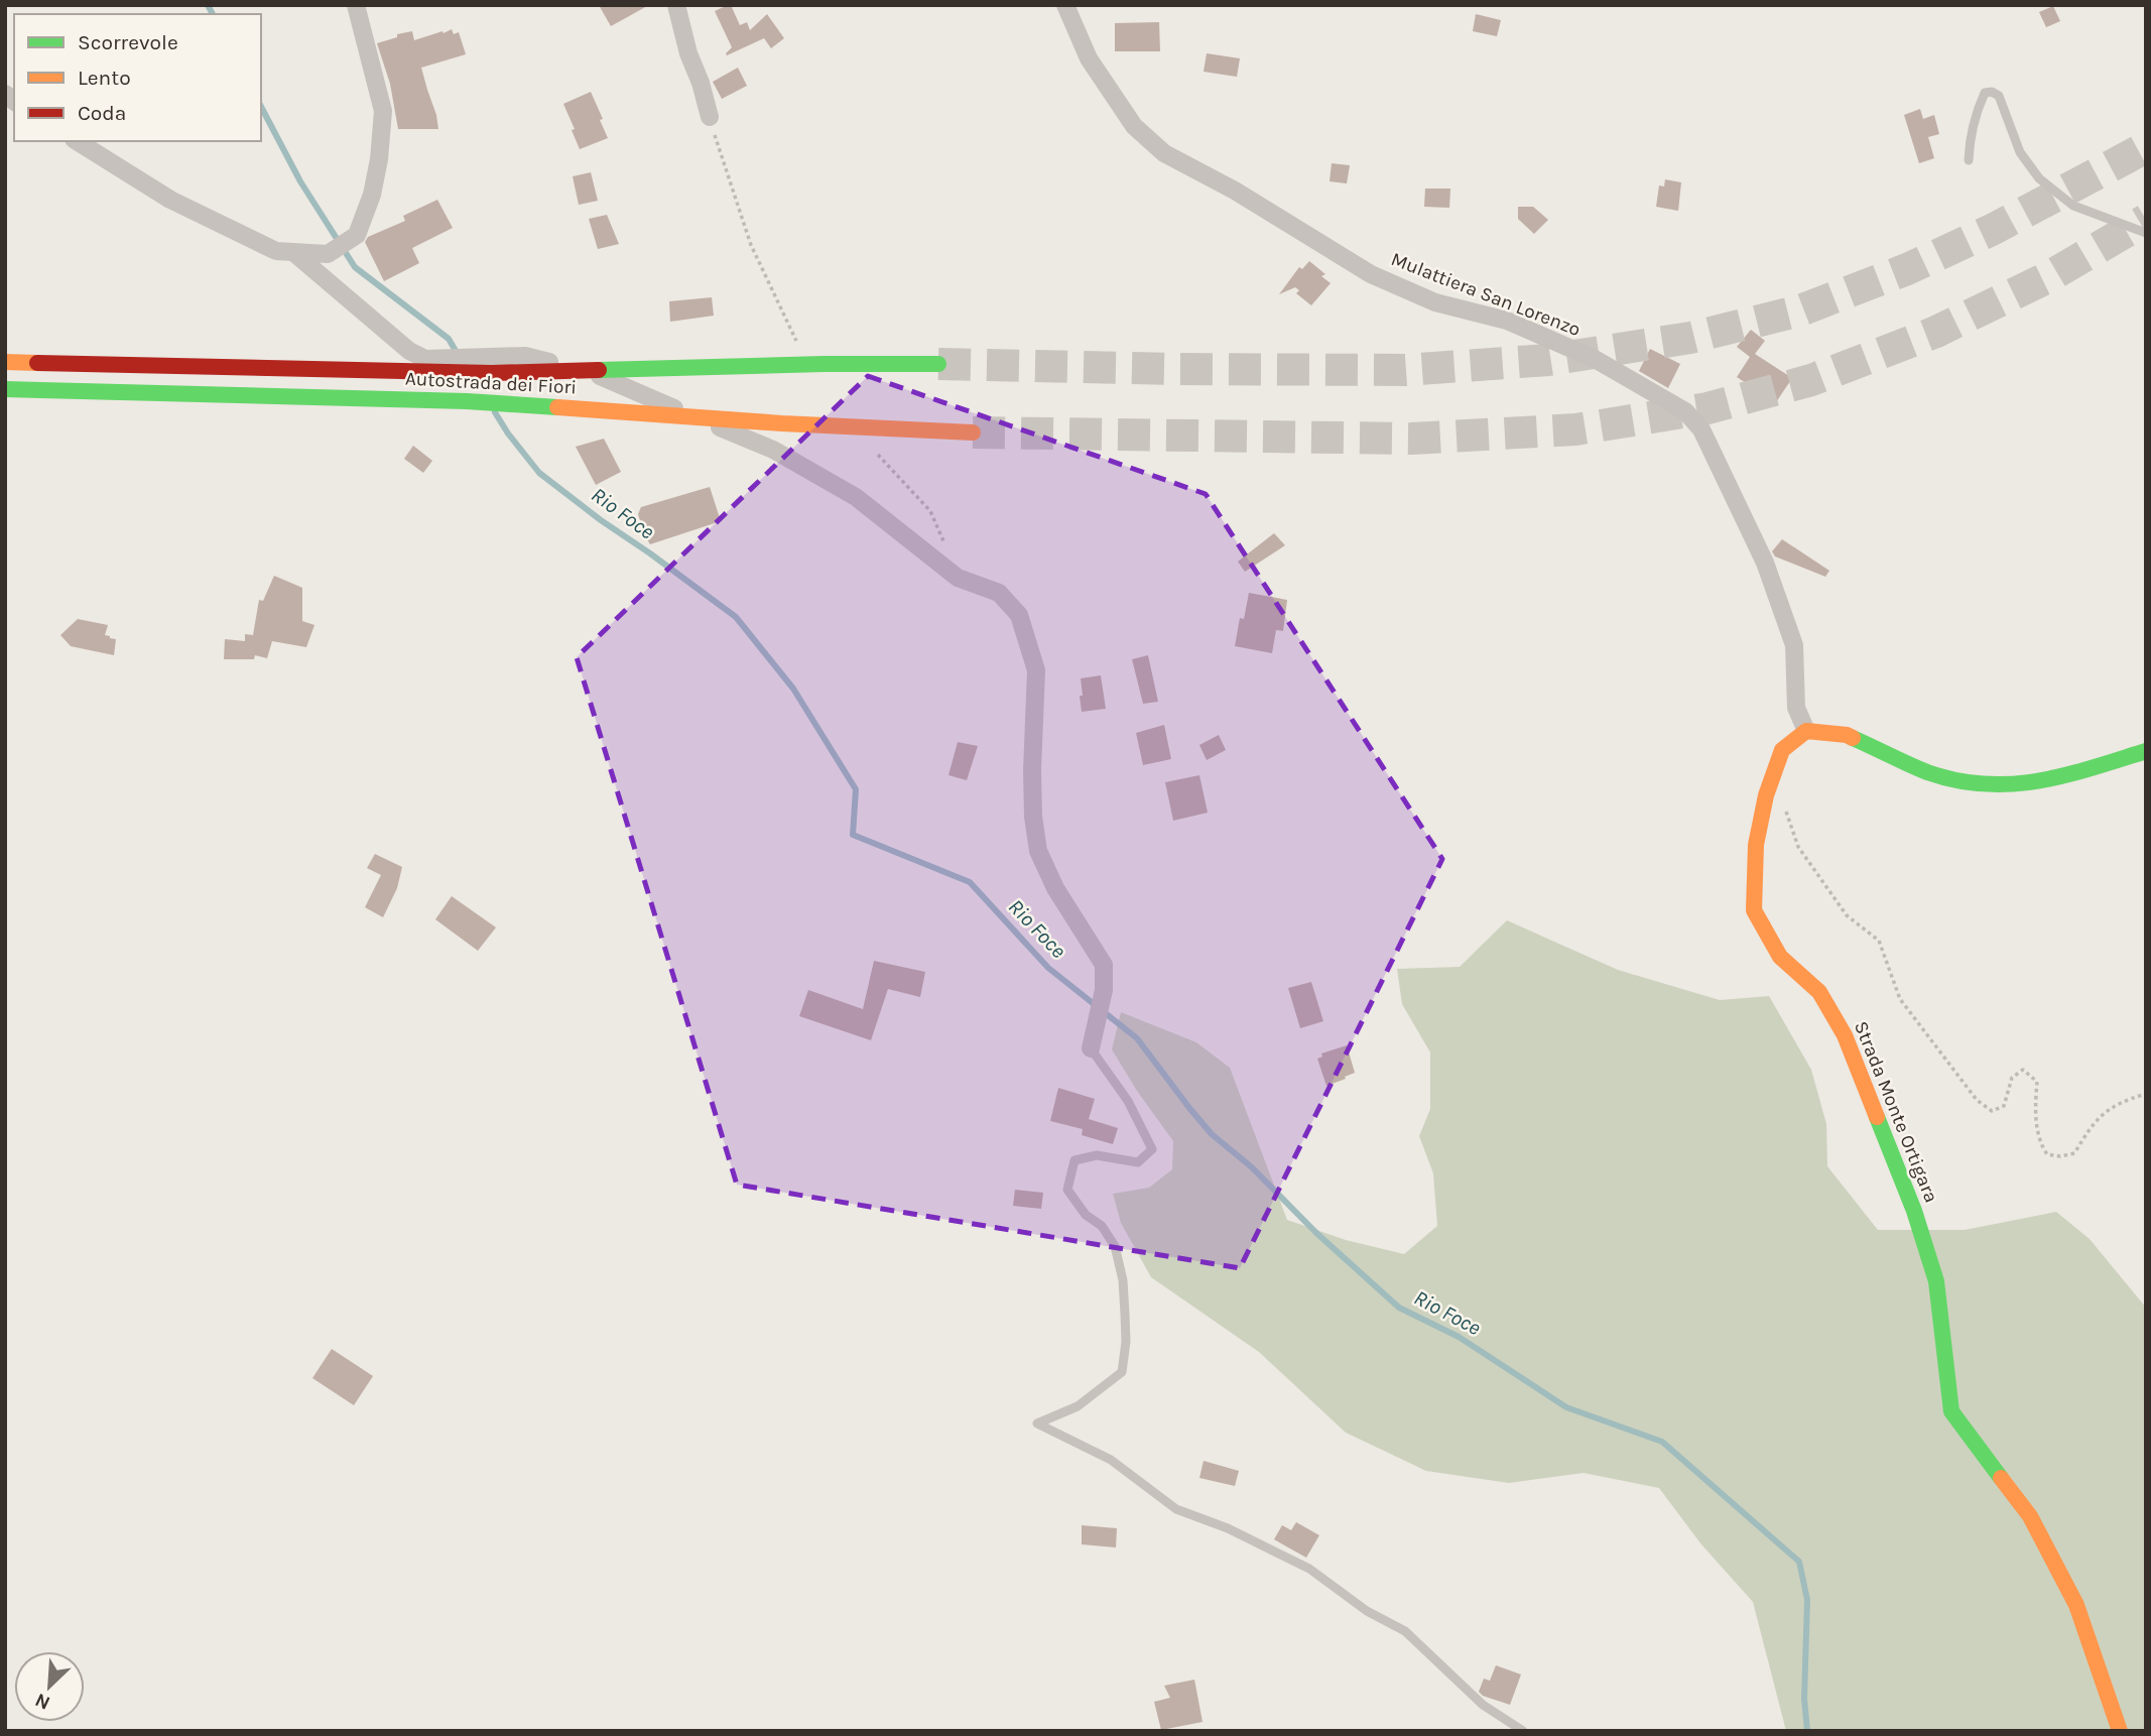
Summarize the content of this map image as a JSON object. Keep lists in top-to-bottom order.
{
  "streets": {
    "main road": ["Autostrada dei Fiori", "Strada Monte Ortigara"],
    "street": ["Mulattiera San Lorenzo"]
  },
  "crossings": [
    ["Mulattiera San Lorenzo", "Strada Monte Ortigara"]
  ],
  "water": ["Rio Foce"],
  "legend": ["Scorrevole", "Lento", "Coda"],
  "north": "bottom left"
}
